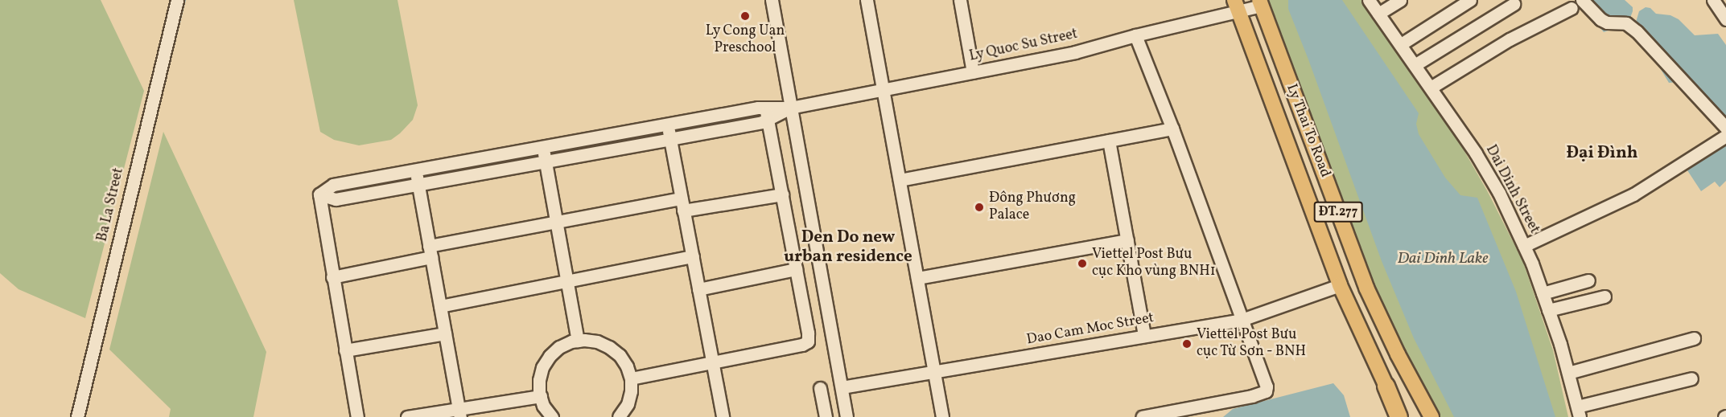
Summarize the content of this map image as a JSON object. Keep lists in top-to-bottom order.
{
  "streets": {
    "main road": ["Ly Thai To Road", "ĐT.277"],
    "street": [
      "Ly Quoc Su Street",
      "Dai Dinh Street",
      "Ba La Street",
      "Dao Cam Moc Street"
    ]
  },
  "crossings": [
    ["Ly Quoc Su Street", "Ly Thai To Road"],
    ["Ly Thai To Road", "Dao Cam Moc Street"]
  ],
  "districts": ["Đại Đình", "Den Do new urban residence"],
  "water": ["Dai Dinh Lake"],
  "places": [
    "Ly Cong Uan Preschool",
    "Đông Phương Palace",
    "Viettel Post Bưu cục Kho vùng BNH1",
    "Viettel Post Bưu cục Từ Sơn - BNH"
  ]
}
